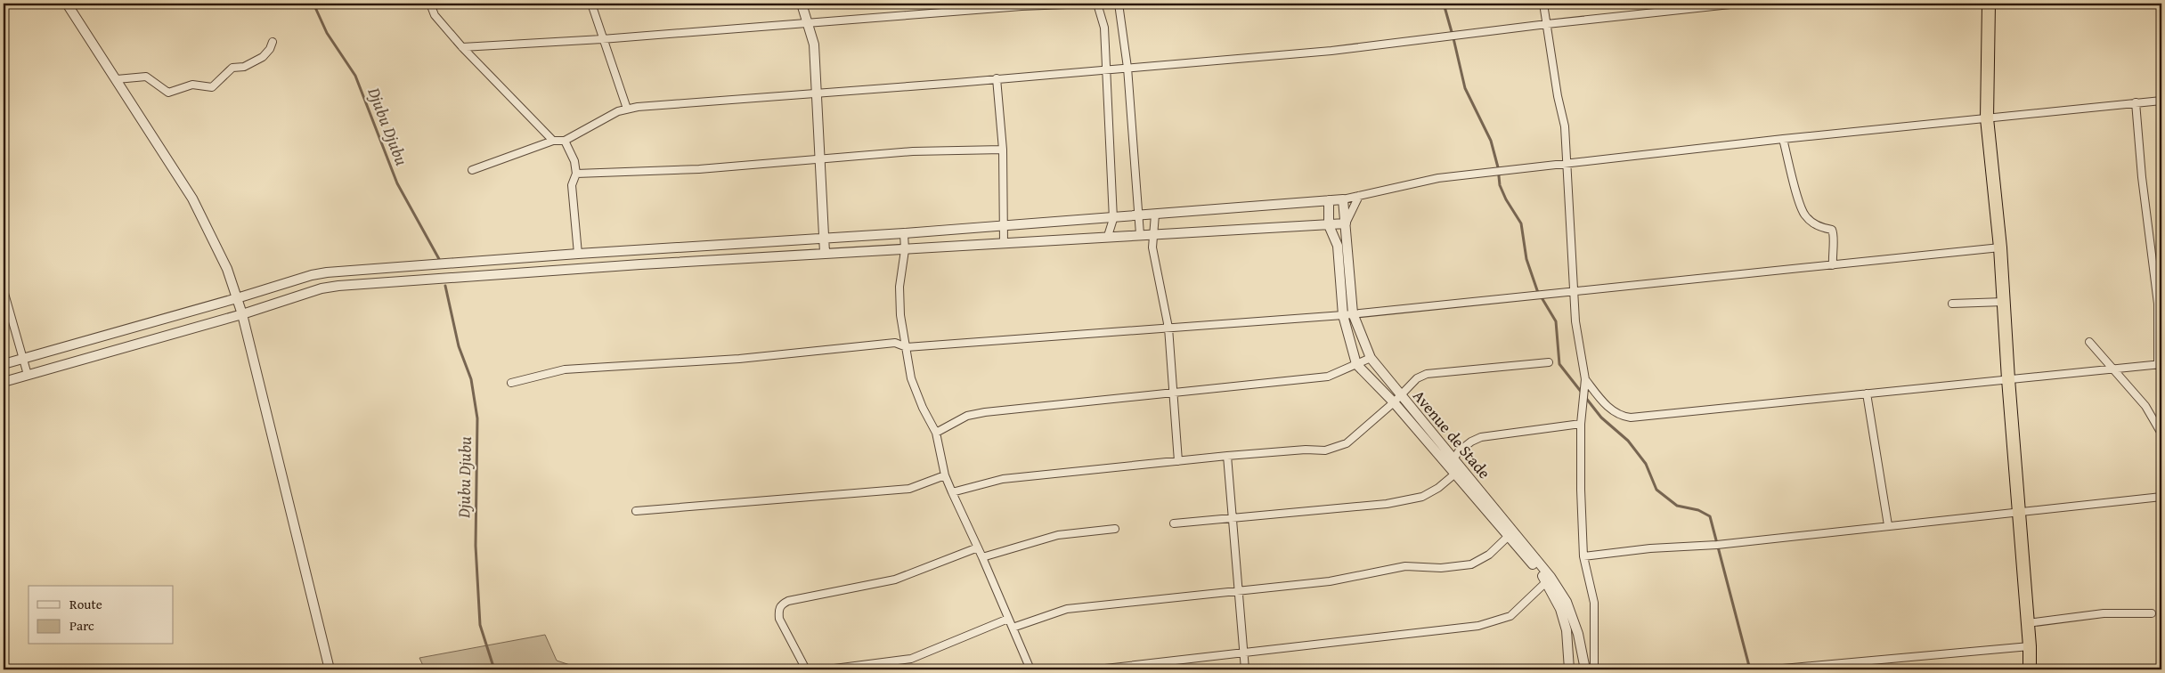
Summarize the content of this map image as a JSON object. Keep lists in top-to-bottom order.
{
  "streets": {
    "street": ["Avenue de Stade"]
  },
  "water": ["Djubu Djubu"],
  "legend": ["Route", "Parc"]
}
